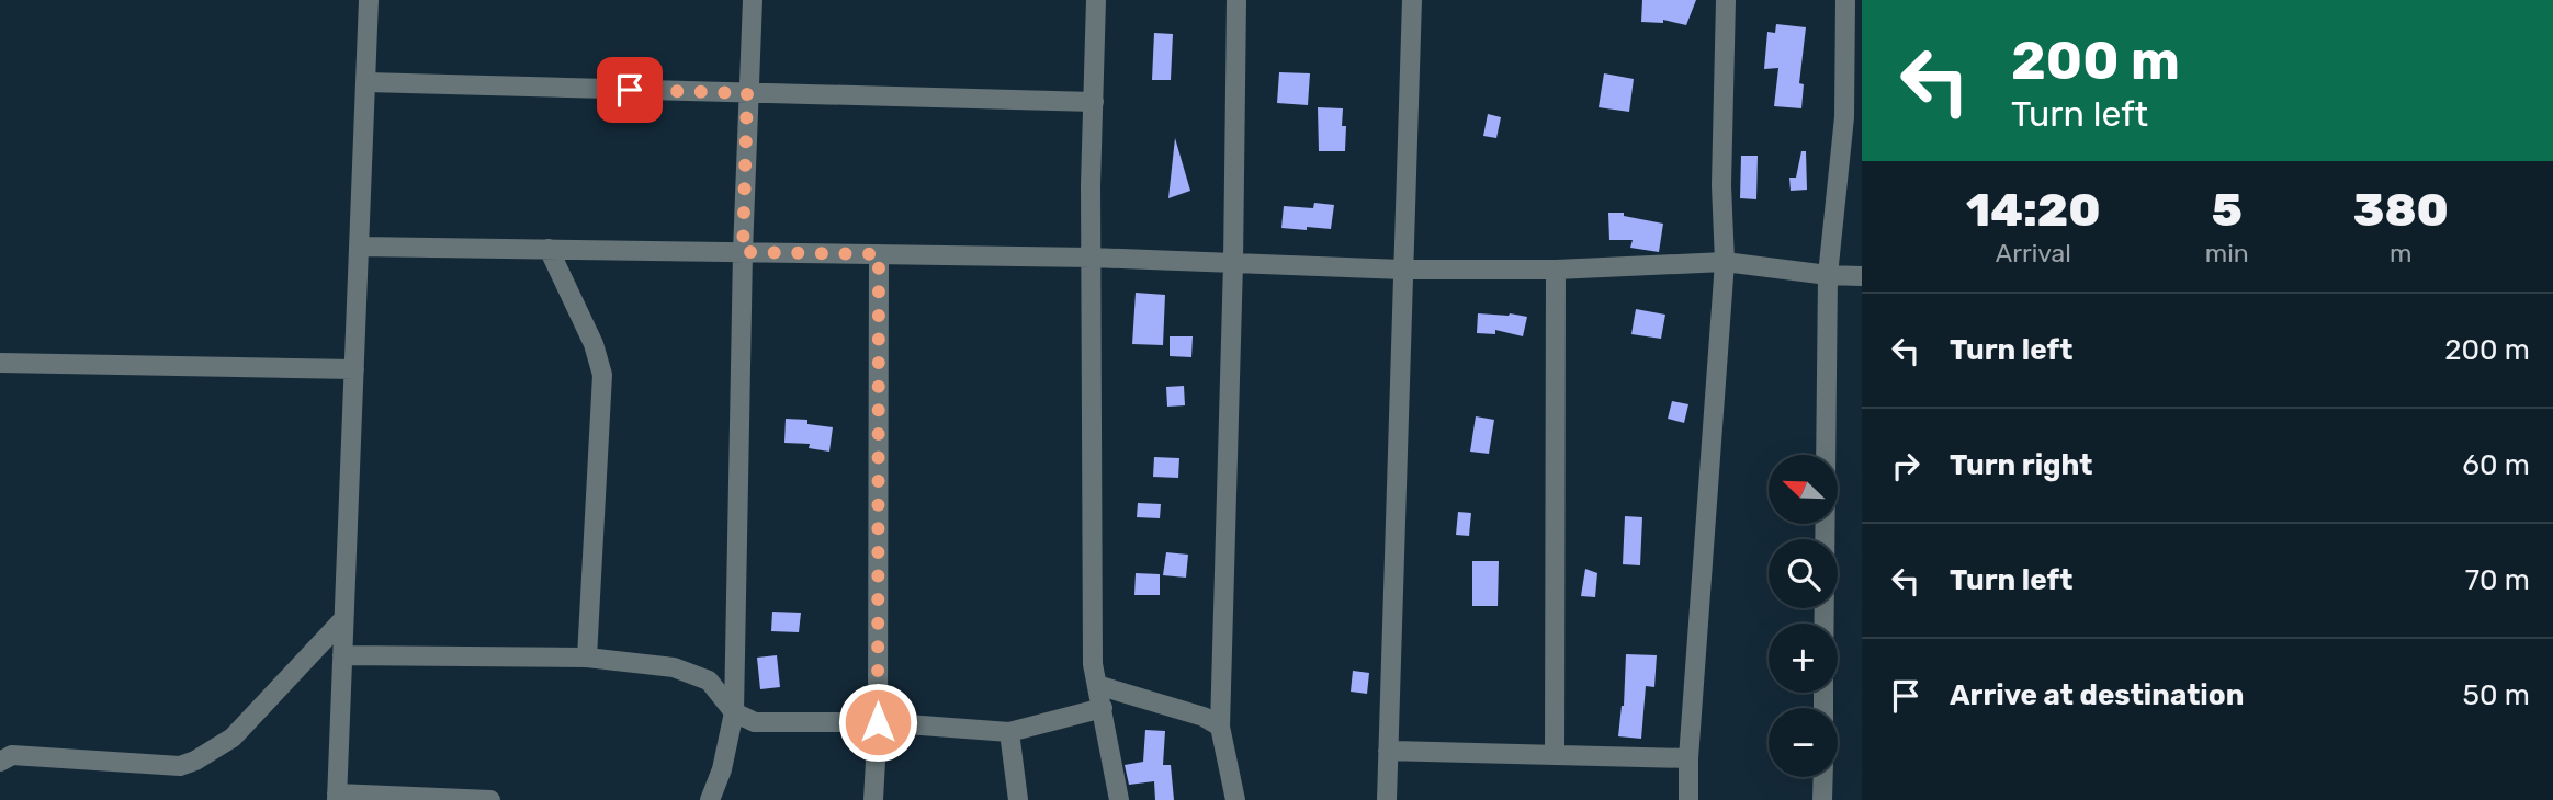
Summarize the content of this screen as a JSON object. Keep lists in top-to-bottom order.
{
  "north": "top left",
  "page": {
    "turn": ["200 m", "Turn left"],
    "eta": [
      "14:20",
      "Arrival",
      "5",
      "min",
      "380",
      "m"
    ],
    "list": [
      {
        "name": "Turn left",
        "value": "200 m"
      },
      {
        "name": "Turn right",
        "value": "60 m"
      },
      {
        "name": "Turn left",
        "value": "70 m"
      },
      {
        "name": "Arrive at destination",
        "value": "50 m"
      }
    ],
    "map_buttons": ["+", "−"]
  }
}
